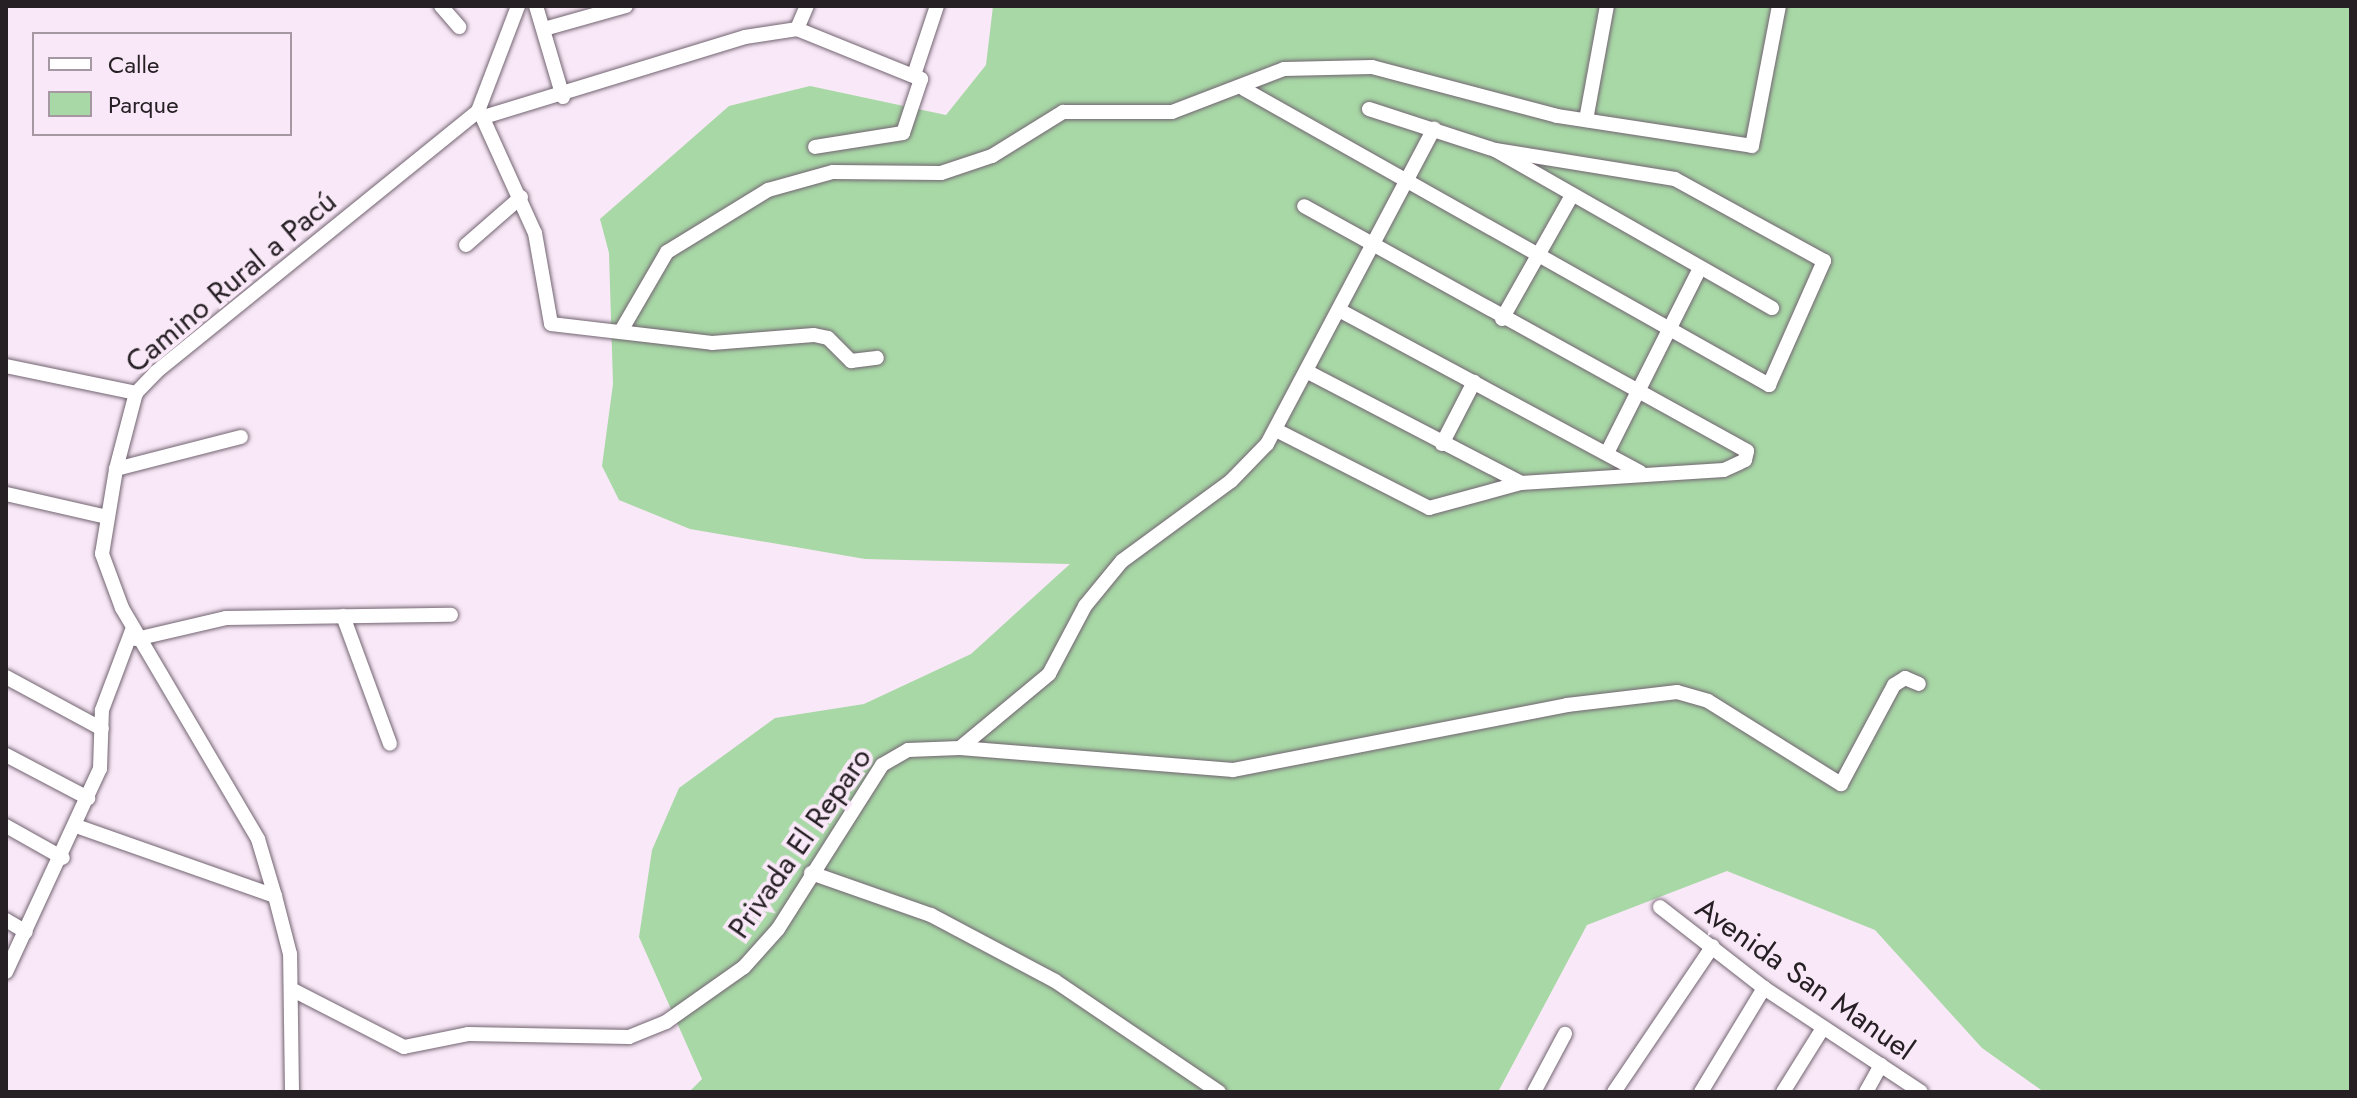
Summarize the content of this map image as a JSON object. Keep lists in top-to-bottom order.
{
  "streets": {
    "street": ["Camino Rural a Pacú", "Privada El Reparo", "Avenida San Manuel"]
  },
  "crossings": [
    ["Camino Rural a Pacú", "Privada El Reparo"]
  ],
  "legend": ["Calle", "Parque"]
}
